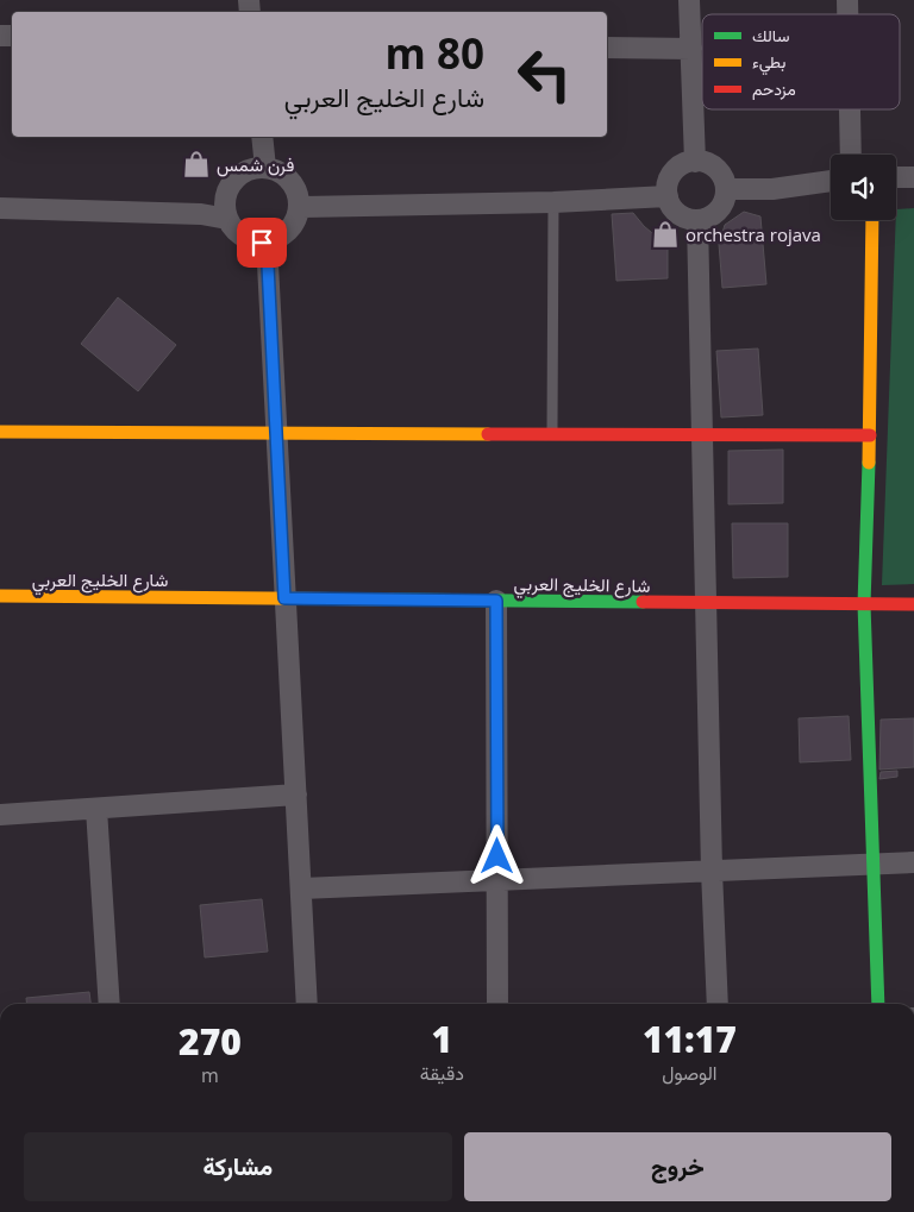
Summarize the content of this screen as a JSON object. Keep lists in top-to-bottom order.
{
  "streets": {
    "street": ["شارع الخليج العربي"]
  },
  "places": {
    "shop": ["فرن شمس", "orchestra rojava"]
  },
  "legend": ["سالك", "بطيء", "مزدحم"],
  "page": {
    "turn": ["80 m", "شارع الخليج العربي"],
    "eta": [
      "11:17",
      "الوصول",
      "1",
      "دقيقة",
      "270",
      "m"
    ],
    "buttons": ["خروج", "مشاركة"]
  }
}
